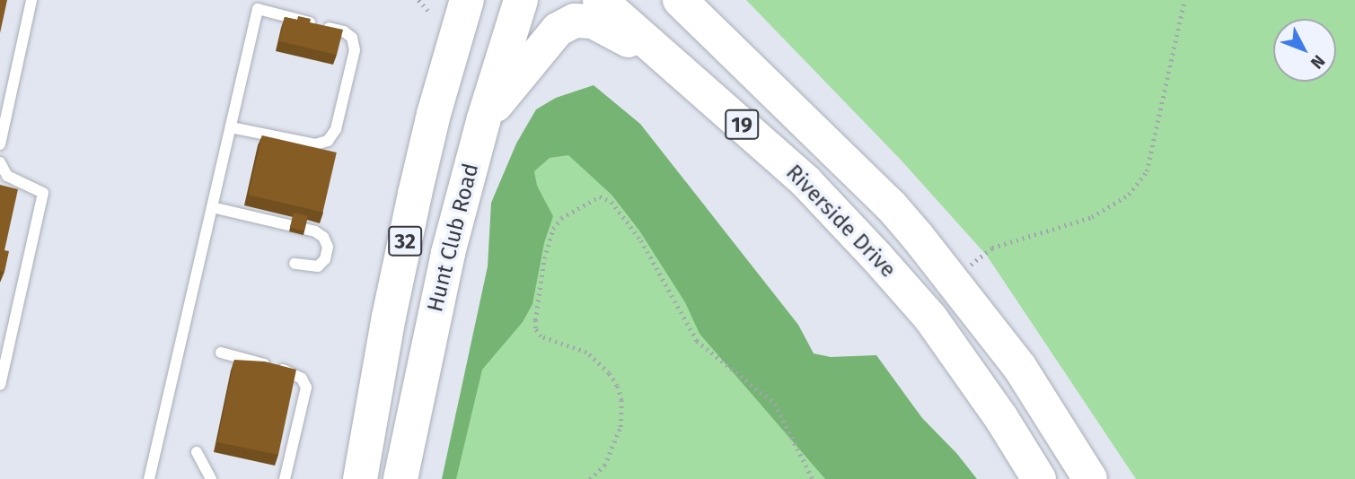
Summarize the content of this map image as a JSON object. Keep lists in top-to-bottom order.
{
  "streets": {
    "main road": [
      "19",
      "Riverside Drive",
      "Hunt Club Road",
      "32"
    ]
  },
  "north": "bottom right"
}
